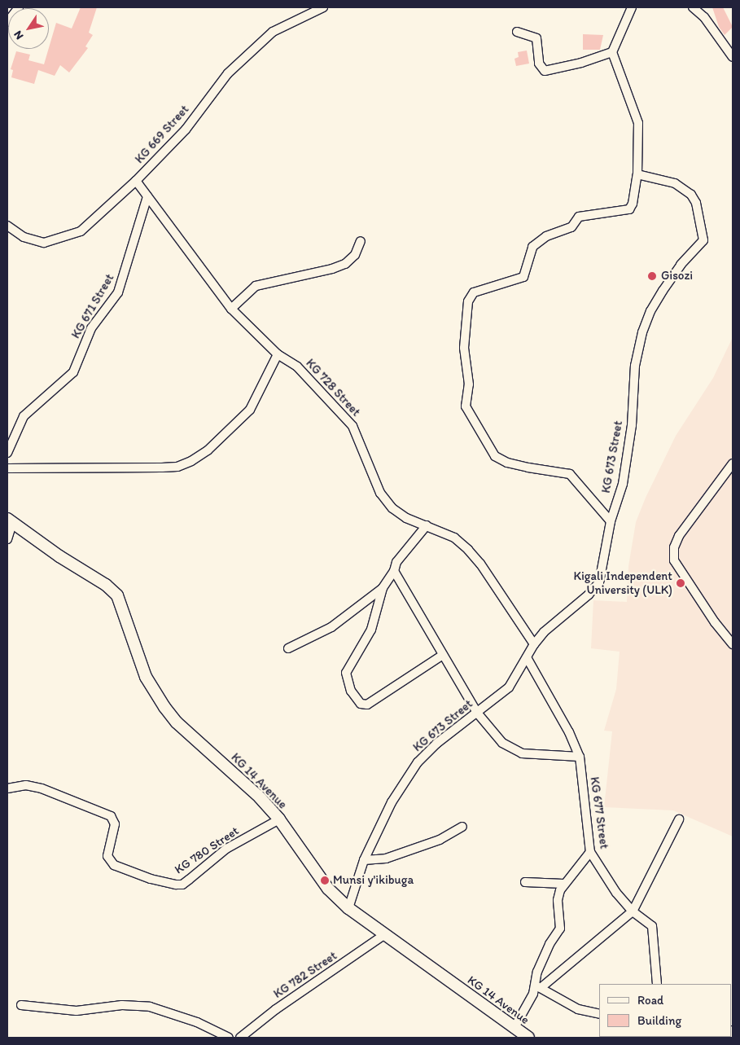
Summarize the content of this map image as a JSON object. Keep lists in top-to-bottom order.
{
  "streets": {
    "main road": ["KG 14 Avenue"],
    "street": [
      "KG 669 Street",
      "KG 671 Street",
      "KG 728 Street",
      "KG 673 Street",
      "KG 677 Street",
      "KG 780 Street",
      "KG 782 Street"
    ]
  },
  "crossings": [
    ["KG 669 Street", "KG 728 Street"],
    ["KG 671 Street", "KG 728 Street"],
    ["KG 728 Street", "KG 673 Street"],
    ["KG 673 Street", "KG 14 Avenue"],
    ["KG 673 Street", "KG 677 Street"],
    ["KG 14 Avenue", "KG 780 Street"],
    ["KG 14 Avenue", "KG 782 Street"]
  ],
  "places": ["Gisozi", "Kigali Independent University (ULK)", "Munsi y'ikibuga"],
  "legend": ["Road", "Building"],
  "north": "bottom left"
}
